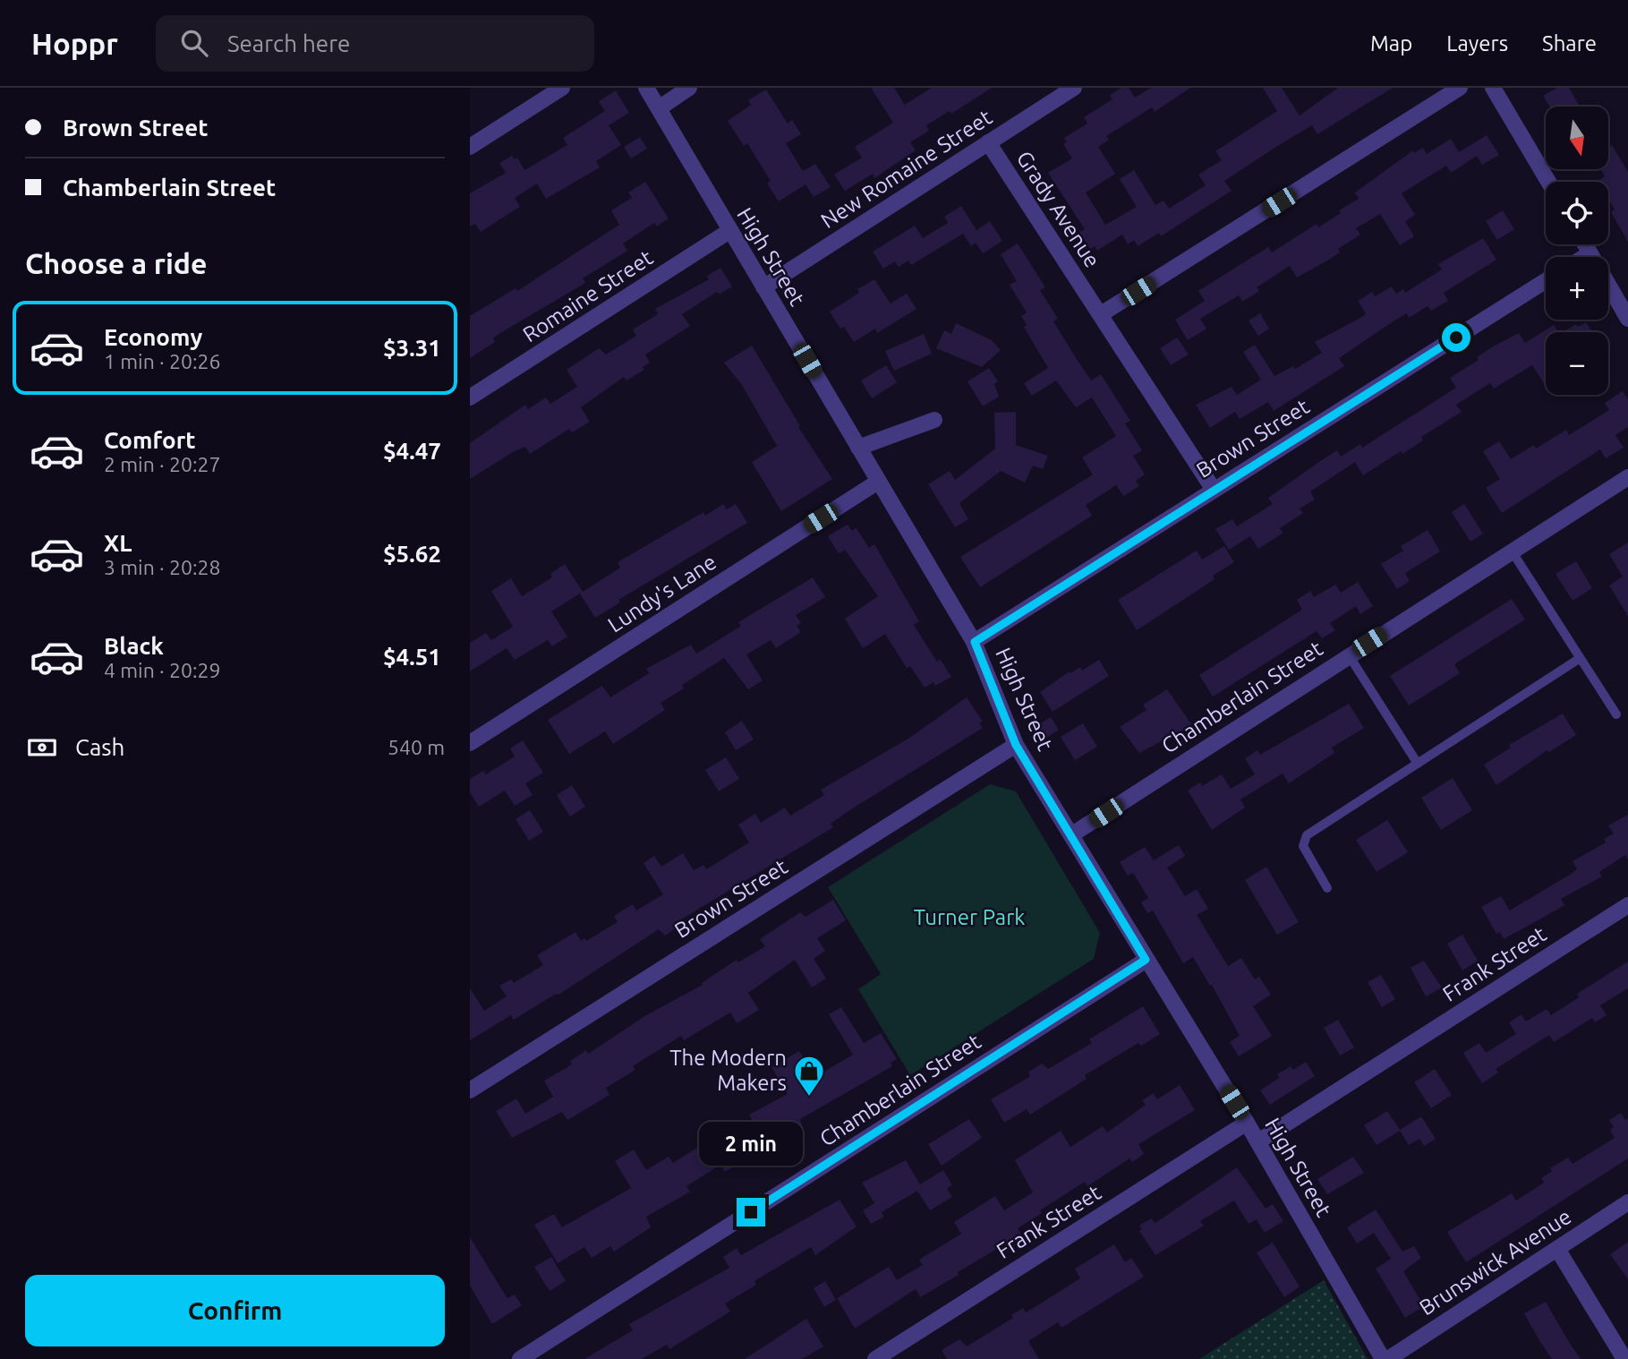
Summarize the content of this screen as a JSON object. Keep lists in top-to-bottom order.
{
  "streets": {
    "street": [
      "New Romaine Street",
      "Grady Avenue",
      "High Street",
      "Romaine Street",
      "Brown Street",
      "Lundy's Lane",
      "Chamberlain Street",
      "Frank Street",
      "Brunswick Avenue"
    ]
  },
  "crossings": [
    ["New Romaine Street", "Grady Avenue"],
    ["New Romaine Street", "High Street"],
    ["Grady Avenue", "Brown Street"],
    ["High Street", "Romaine Street"],
    ["High Street", "Brown Street"],
    ["High Street", "Lundy's Lane"],
    ["High Street", "Chamberlain Street"],
    ["High Street", "Frank Street"]
  ],
  "parks": ["Turner Park"],
  "places": {
    "shop": ["The Modern Makers"]
  },
  "north": "bottom",
  "page": {
    "header": "Hoppr",
    "search": "Search here",
    "nav": ["Map", "Layers", "Share"],
    "banner": ["Brown Street", "Chamberlain Street"],
    "map_buttons": ["+", "−"],
    "heading": "Choose a ride",
    "list": [
      {
        "name": "Economy",
        "note": "1 min · 20:26",
        "value": "$3.31"
      },
      {
        "name": "Comfort",
        "note": "2 min · 20:27",
        "value": "$4.47"
      },
      {
        "name": "XL",
        "note": "3 min · 20:28",
        "value": "$5.62"
      },
      {
        "name": "Black",
        "note": "4 min · 20:29",
        "value": "$4.51"
      }
    ],
    "pay": ["Cash", "540 m"],
    "bubble": "2 min",
    "buttons": "Confirm"
  }
}
